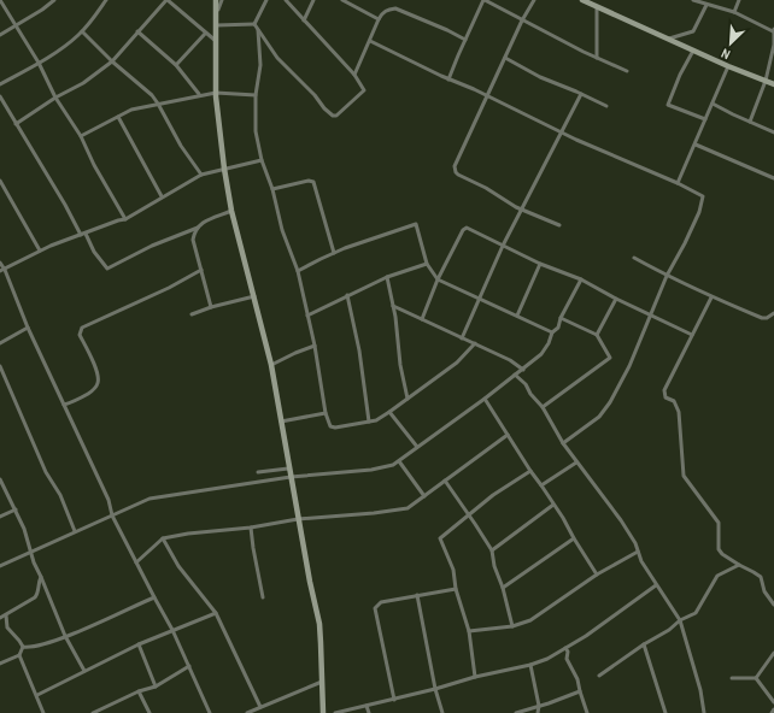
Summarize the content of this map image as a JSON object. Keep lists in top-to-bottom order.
{
  "north": "bottom left"
}
